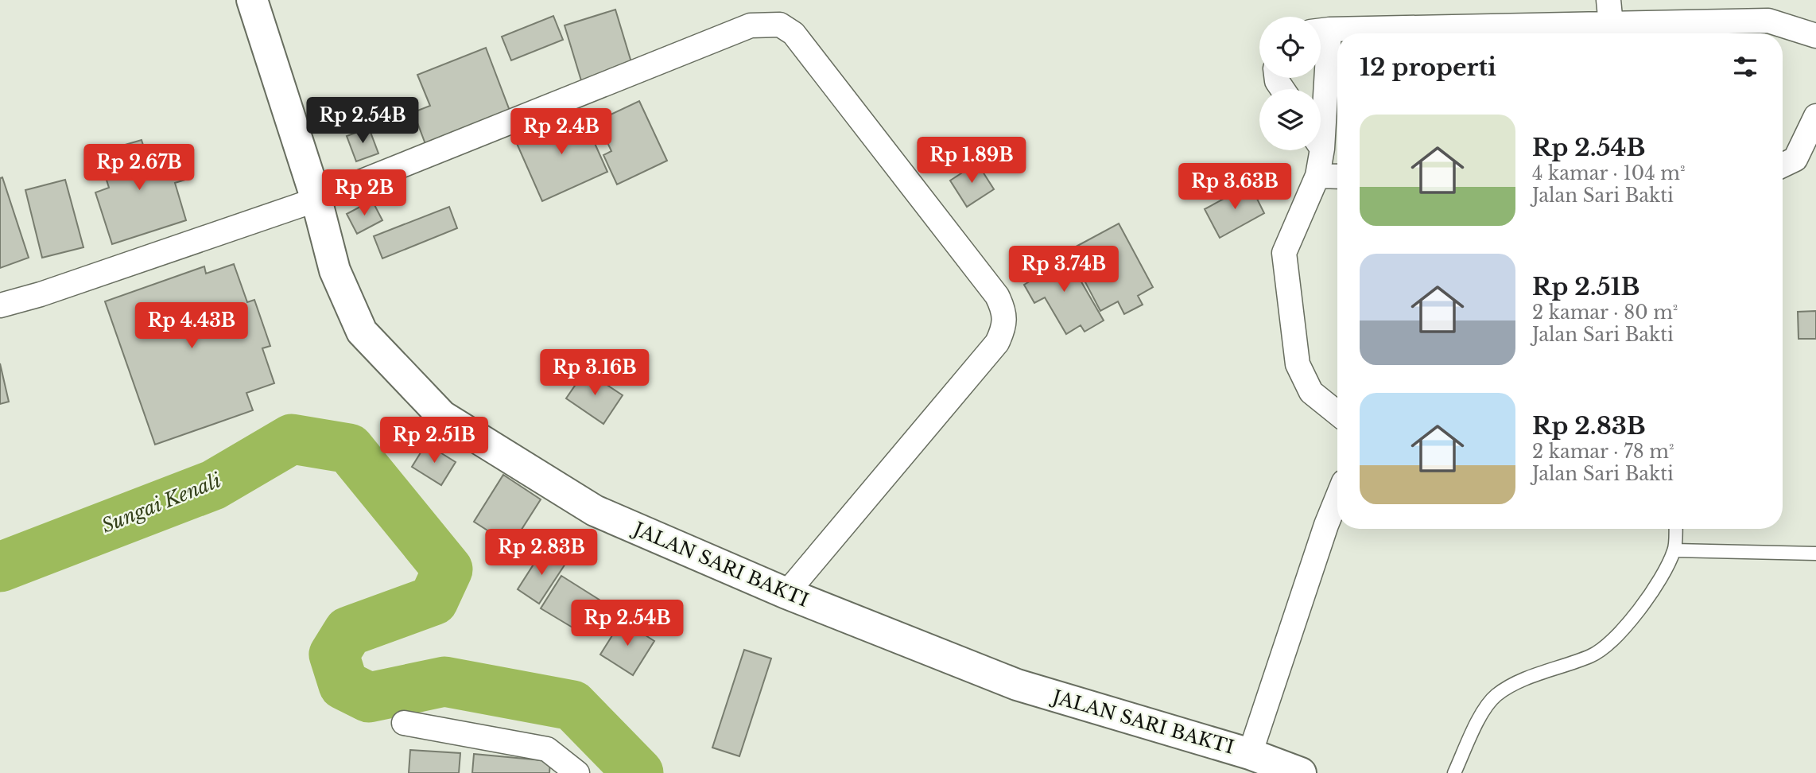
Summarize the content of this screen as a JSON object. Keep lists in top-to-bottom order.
{
  "streets": {
    "main road": ["JALAN SARI BAKTI"]
  },
  "water": ["Sungai Kenali"],
  "page": {
    "heading": "12 properti",
    "price": [
      "Rp 2.54B",
      "Rp 2.4B",
      "Rp 1.89B",
      "Rp 2.67B",
      "Rp 3.63B",
      "Rp 2B",
      "Rp 3.74B",
      "Rp 4.43B",
      "Rp 3.16B",
      "Rp 2.51B",
      "Rp 2.83B",
      "Rp 2.54B"
    ],
    "list": [
      {
        "name": "Rp 2.54B",
        "note": "4 kamar · 104 m² · Jalan Sari Bakti"
      },
      {
        "name": "Rp 2.51B",
        "note": "2 kamar · 80 m² · Jalan Sari Bakti"
      },
      {
        "name": "Rp 2.83B",
        "note": "2 kamar · 78 m² · Jalan Sari Bakti"
      }
    ]
  }
}
